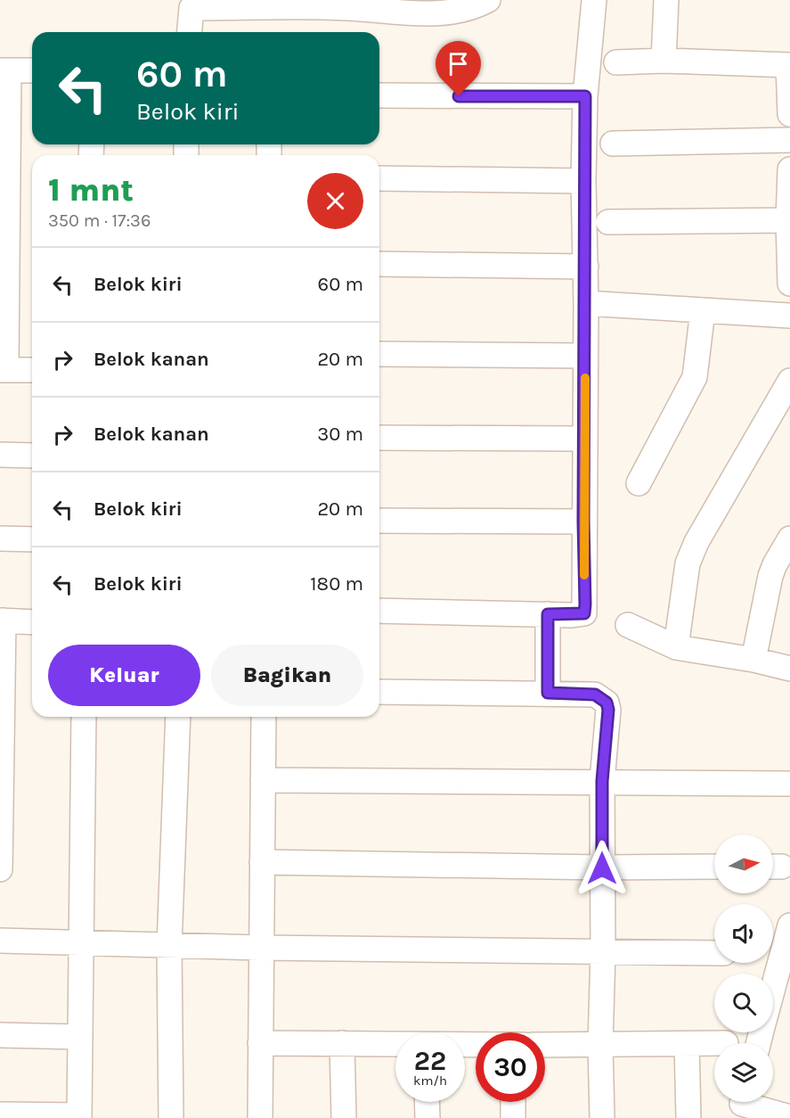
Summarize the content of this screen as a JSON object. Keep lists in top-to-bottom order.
{
  "north": "right",
  "page": {
    "turn": ["60 m", "Belok kiri"],
    "heading": ["1 mnt", "350 m · 17:36"],
    "list": [
      {
        "name": "Belok kiri",
        "value": "60 m"
      },
      {
        "name": "Belok kanan",
        "value": "20 m"
      },
      {
        "name": "Belok kanan",
        "value": "30 m"
      },
      {
        "name": "Belok kiri",
        "value": "20 m"
      },
      {
        "name": "Belok kiri",
        "value": "180 m"
      }
    ],
    "buttons": ["Keluar", "Bagikan"],
    "speed": "22 km/h",
    "limit": "30"
  }
}
